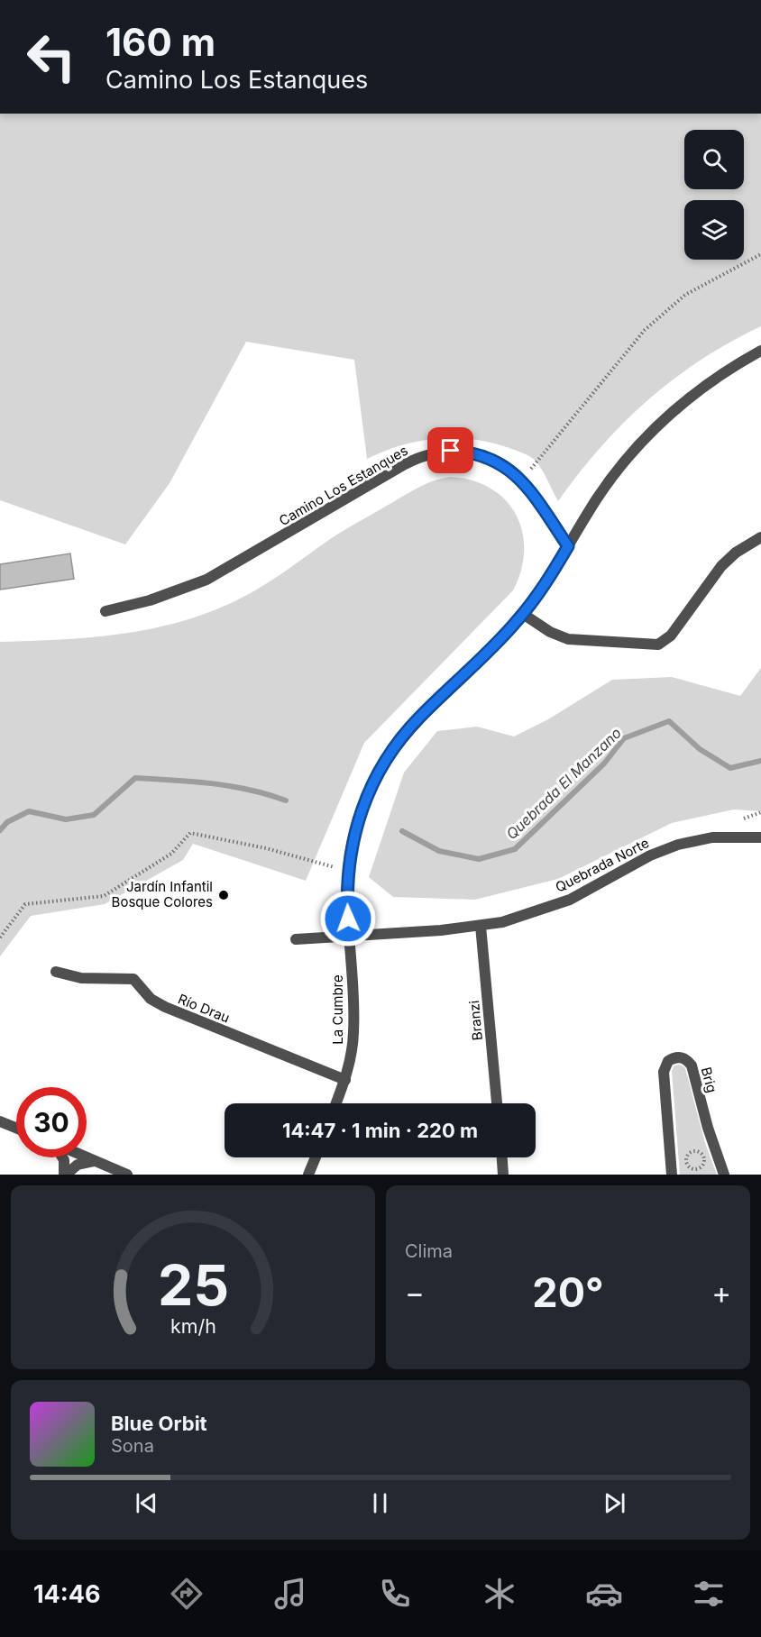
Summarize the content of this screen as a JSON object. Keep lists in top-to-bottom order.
{
  "streets": {
    "street": [
      "Camino Los Estanques",
      "Quebrada Norte",
      "Río Drau",
      "La Cumbre",
      "Branzi",
      "Brig"
    ]
  },
  "crossings": [
    ["Camino Los Estanques", "La Cumbre"],
    ["Quebrada Norte", "La Cumbre"],
    ["Quebrada Norte", "Branzi"],
    ["Río Drau", "La Cumbre"]
  ],
  "water": ["Quebrada El Manzano"],
  "places": ["Jardín Infantil Bosque Colores"],
  "page": {
    "turn": ["160 m", "Camino Los Estanques"],
    "limit": "30",
    "trip": "14:47 · 1 min · 220 m",
    "tile": "Clima",
    "heat": ["−", "20°", "+"],
    "song": ["Blue Orbit", "Sona"],
    "tabs": "14:46",
    "gauge": ["25", "km/h"]
  }
}
